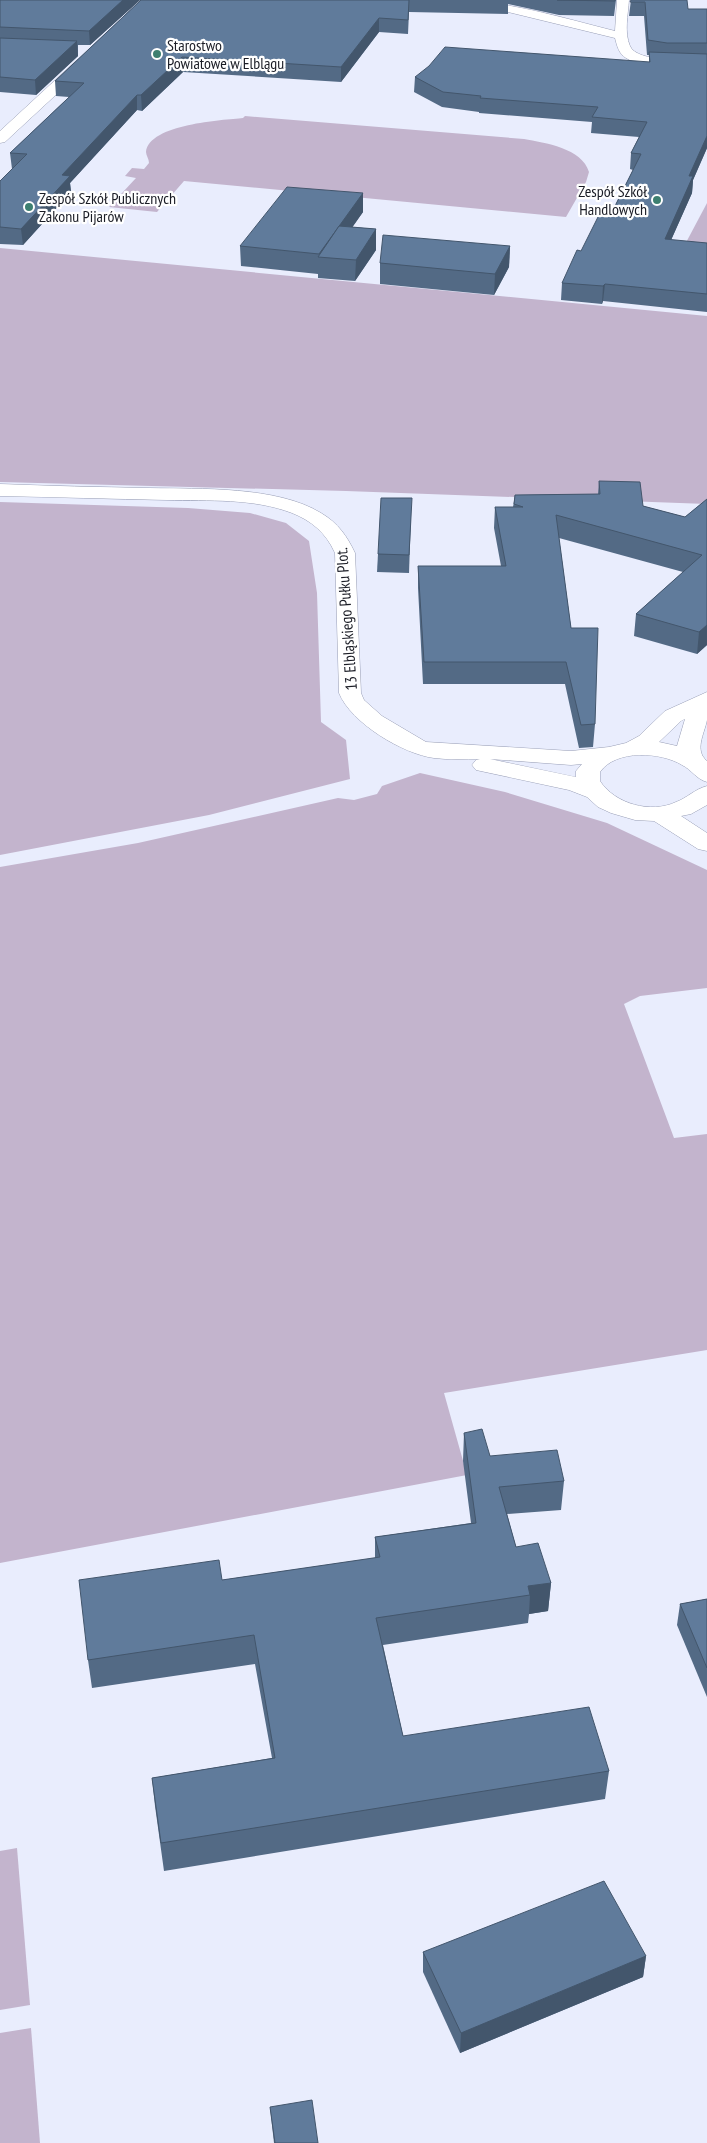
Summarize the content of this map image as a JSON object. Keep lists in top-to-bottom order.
{
  "streets": {
    "street": ["13 Elbląskiego Pułku Plot."]
  },
  "places": ["Starostwo Powiatowe w Elblągu", "Zespół Szkół Handlowych", "Zespół Szkół Publicznych Zakonu Pijarów"]
}
